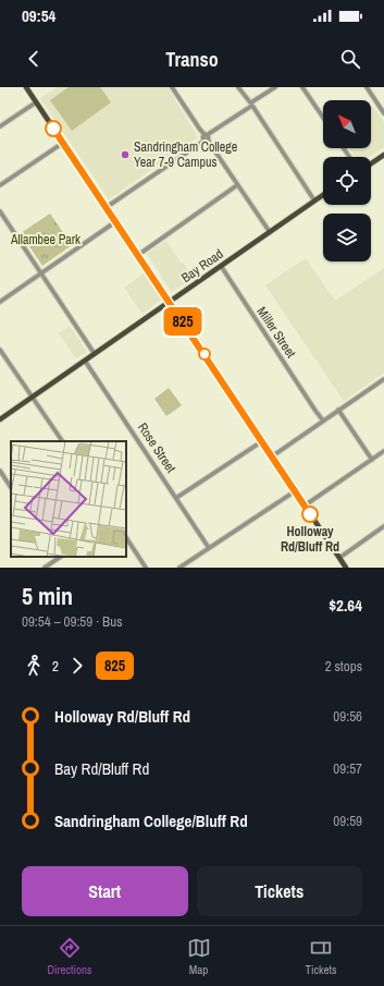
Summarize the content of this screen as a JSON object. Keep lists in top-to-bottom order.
{
  "streets": {
    "main road": ["Bay Road"],
    "street": ["Miller Street", "Rose Street"]
  },
  "crossings": [
    ["Bay Road", "Miller Street"],
    ["Bay Road", "Rose Street"]
  ],
  "parks": ["Allambee Park"],
  "places": ["Sandringham College Year 7-9 Campus", "Holloway Rd/Bluff Rd"],
  "lines": ["bus line 825"],
  "north": "top left",
  "page": {
    "status": "09:54",
    "header": "Transo",
    "on_map": "825",
    "heading": ["5 min", "09:54 – 09:59 · Bus", "$2.64"],
    "legs": ["2", "825", "2 stops"],
    "list": [
      {
        "name": "Holloway Rd/Bluff Rd",
        "value": "09:56"
      },
      {
        "name": "Bay Rd/Bluff Rd",
        "value": "09:57"
      },
      {
        "name": "Sandringham College/Bluff Rd",
        "value": "09:59"
      }
    ],
    "buttons": ["Start", "Tickets"],
    "tabs": ["Directions", "Map", "Tickets"]
  }
}
